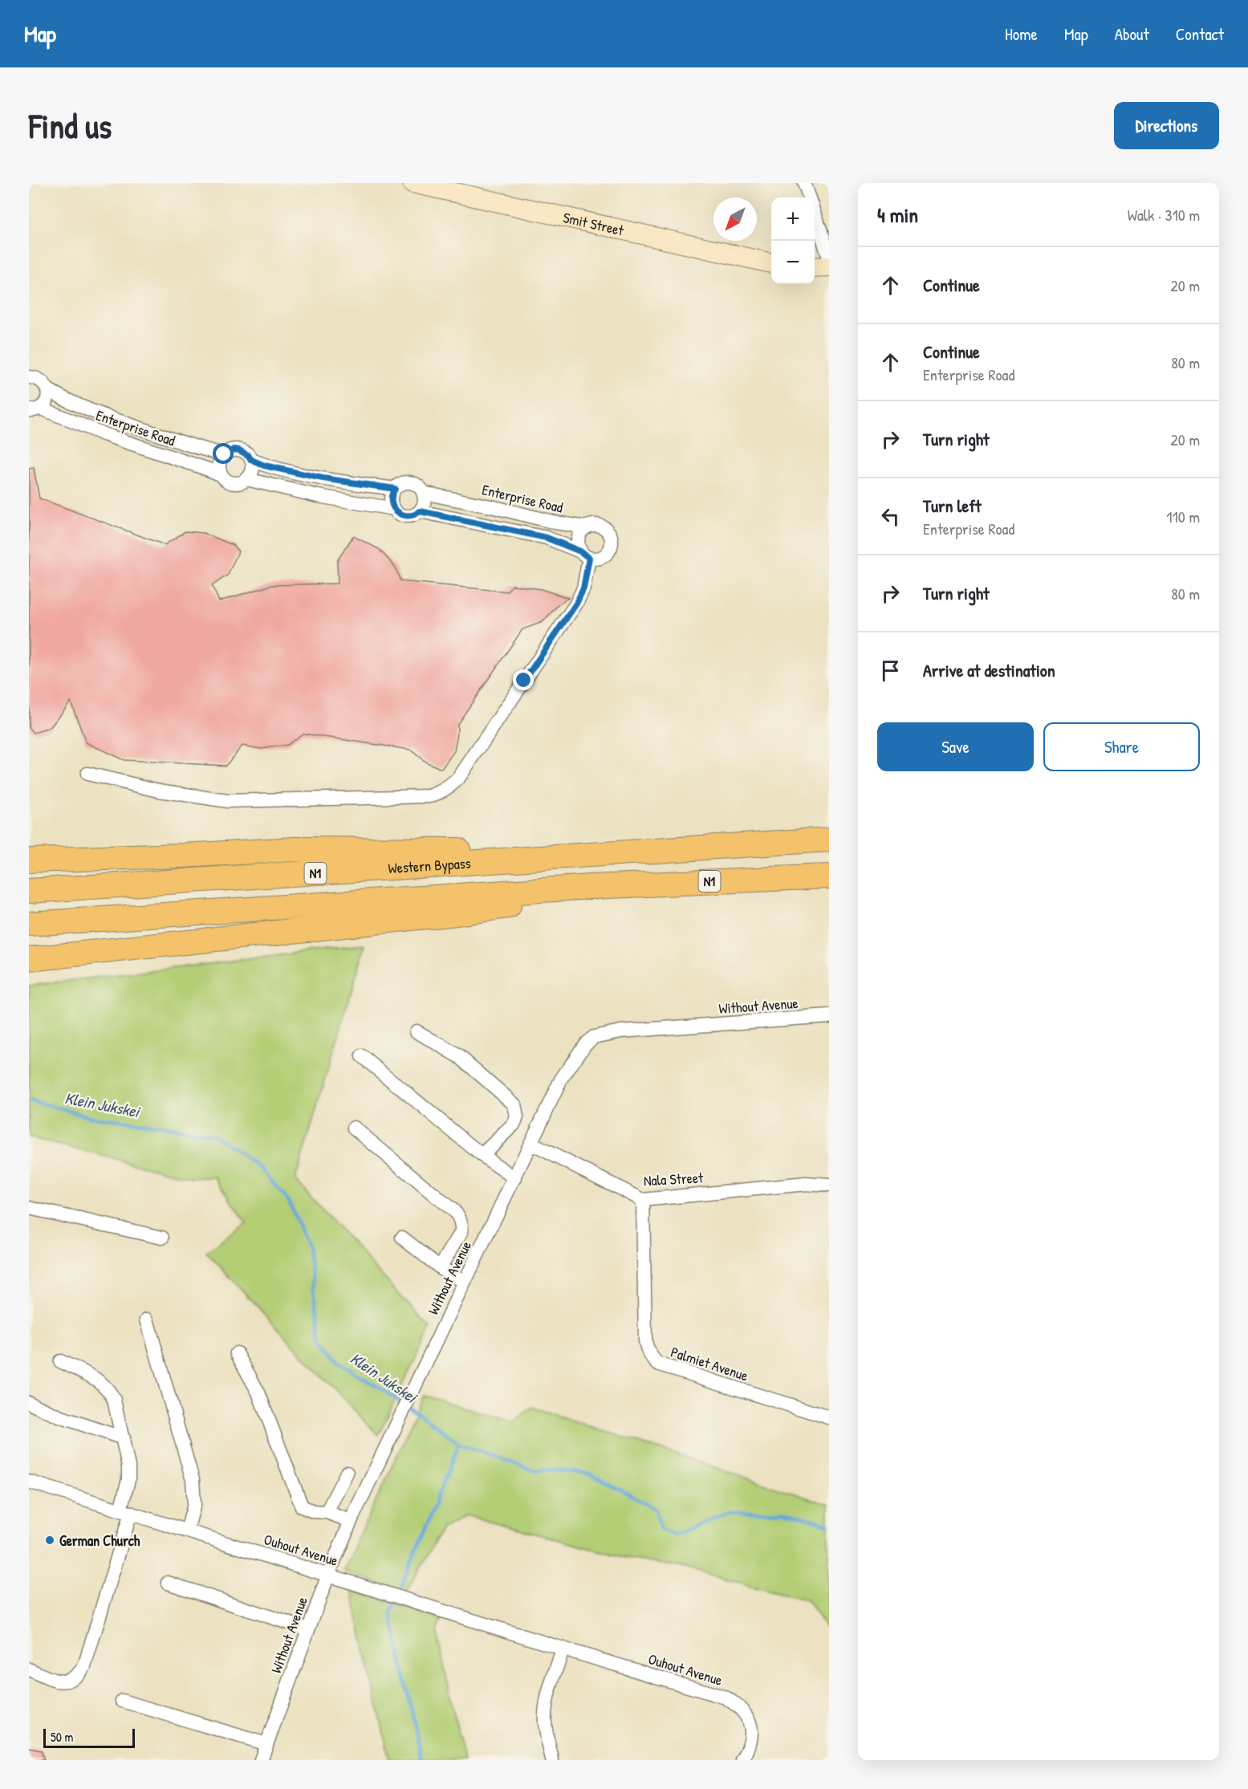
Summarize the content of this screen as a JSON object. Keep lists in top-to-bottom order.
{
  "streets": {
    "highway": ["Western Bypass", "N1"],
    "street": [
      "Smit Street",
      "Enterprise Road",
      "Without Avenue",
      "Nala Street",
      "Palmiet Avenue",
      "Ouhout Avenue"
    ]
  },
  "crossings": [
    ["Without Avenue", "Nala Street"],
    ["Without Avenue", "Ouhout Avenue"],
    ["Nala Street", "Palmiet Avenue"]
  ],
  "water": ["Klein Jukskei"],
  "places": ["German Church"],
  "scale_bar": "50 m",
  "north": "bottom left",
  "page": {
    "header": "Map",
    "nav": [
      "Home",
      "Map",
      "About",
      "Contact"
    ],
    "buttons": [
      "Directions",
      ["Save", "Share"]
    ],
    "title": "Find us",
    "heading": ["4 min", "Walk · 310 m"],
    "map_buttons": ["+", "−"],
    "list": [
      ["Continue", "20 m"],
      ["Continue", "Enterprise Road", "80 m"],
      ["Turn right", "20 m"],
      ["Turn left", "Enterprise Road", "110 m"],
      ["Turn right", "80 m"],
      "Arrive at destination"
    ],
    "scale": "50 m"
  }
}
